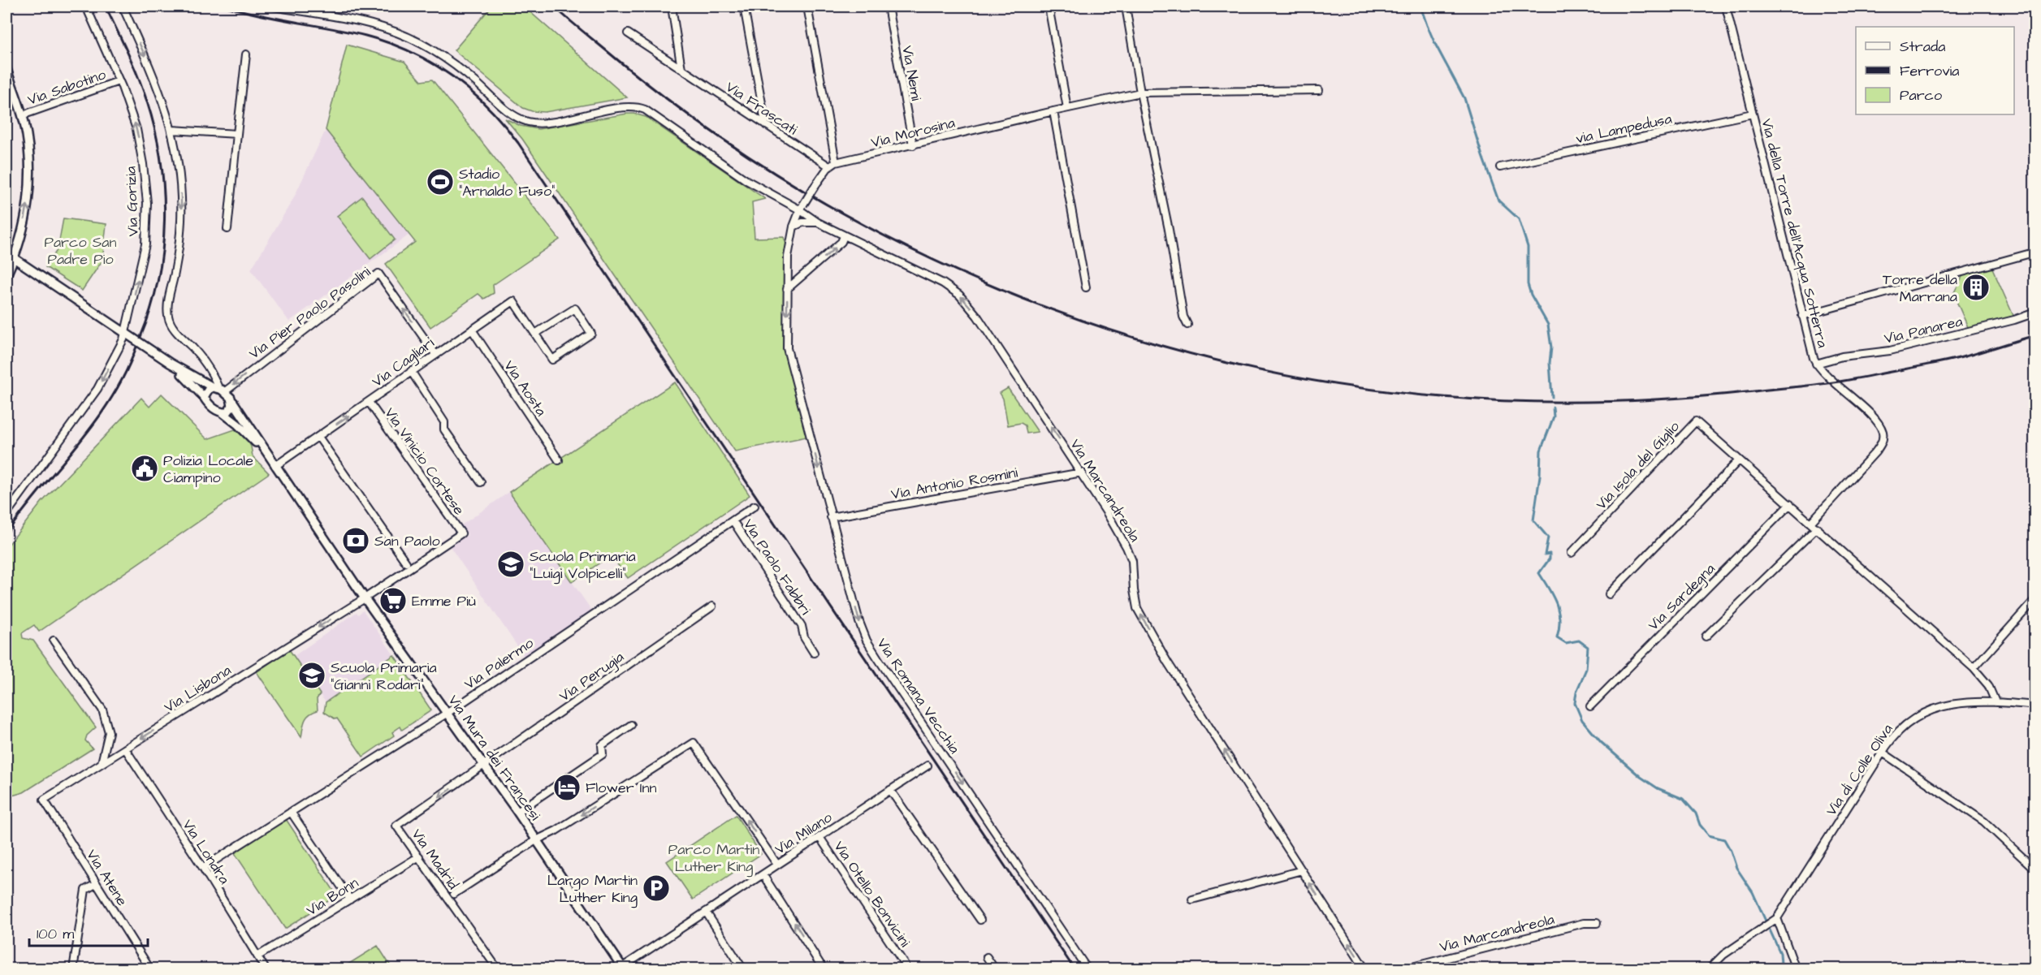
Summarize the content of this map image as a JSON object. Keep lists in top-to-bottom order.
{
  "streets": {
    "street": [
      "Via Nemi",
      "Via Sabotino",
      "Via Frascati",
      "via Lampedusa",
      "Via Morosina",
      "Via Gorizia",
      "Via della Torre dell'Acqua Sotterra",
      "Via Pier Paolo Pasolini",
      "Via Panarea",
      "Via Cagliari",
      "Via Aosta",
      "Via Vinicio Cortese",
      "Via Isola del Giglio",
      "Via Antonio Rosmini",
      "Via Marcandreola",
      "Via Paolo Fabbri",
      "Via Sardegna",
      "Via Palermo",
      "Via Perugia",
      "Via Lisbona",
      "Via Romana Vecchia",
      "Via Mura dei Francesi",
      "Via di Colle Oliva",
      "Via Milano",
      "Via Londra",
      "Via Madrid",
      "Via Atene",
      "Via Otello Bonvicini",
      "Via Bonn"
    ]
  },
  "crossings": [
    ["Via Nemi", "Via Morosina"],
    ["Via Sabotino", "Via Gorizia"],
    ["Via Frascati", "Via Morosina"],
    ["via Lampedusa", "Via della Torre dell'Acqua Sotterra"],
    ["Via Morosina", "Via Marcandreola"],
    ["Via Morosina", "Via Romana Vecchia"],
    ["Via della Torre dell'Acqua Sotterra", "Via Panarea"],
    ["Via della Torre dell'Acqua Sotterra", "Via Isola del Giglio"],
    ["Via Pier Paolo Pasolini", "Via Cagliari"],
    ["Via Pier Paolo Pasolini", "Via Mura dei Francesi"],
    ["Via Cagliari", "Via Aosta"],
    ["Via Cagliari", "Via Vinicio Cortese"],
    ["Via Cagliari", "Via Mura dei Francesi"],
    ["Via Vinicio Cortese", "Via Lisbona"],
    ["Via Isola del Giglio", "Via Sardegna"],
    ["Via Antonio Rosmini", "Via Marcandreola"],
    ["Via Antonio Rosmini", "Via Romana Vecchia"],
    ["Via Marcandreola", "Via Romana Vecchia"],
    ["Via Paolo Fabbri", "Via Palermo"],
    ["Via Palermo", "Via Mura dei Francesi"],
    ["Via Palermo", "Via Londra"],
    ["Via Perugia", "Via Mura dei Francesi"],
    ["Via Perugia", "Via Madrid"],
    ["Via Lisbona", "Via Mura dei Francesi"],
    ["Via Lisbona", "Via Londra"],
    ["Via Lisbona", "Via Atene"],
    ["Via Mura dei Francesi", "Via Milano"],
    ["Via Mura dei Francesi", "Via Madrid"],
    ["Via Milano", "Via Otello Bonvicini"],
    ["Via Londra", "Via Bonn"],
    ["Via Madrid", "Via Bonn"]
  ],
  "one_way": ["Via Marcandreola", "Via Lisbona", "Via Romana Vecchia"],
  "parks": ["Parco San Padre Pio", "Parco Martin Luther King"],
  "places": {
    "sports": ["Stadio \"Arnaldo Fuso\""],
    "building": ["Torre della Marrana"],
    "public building": ["Polizia Locale Ciampino"],
    "bank": ["San Paolo"],
    "school or university": ["Scuola Primaria \"Luigi Volpicelli\"", "Scuola Primaria \"Gianni Rodari\""],
    "supermarket": ["Emme Più"],
    "hotel": ["Flower Inn"],
    "parking": ["Largo Martin Luther King"]
  },
  "legend": ["Strada", "Ferrovia", "Parco"],
  "scale_bar": "100 m"
}
